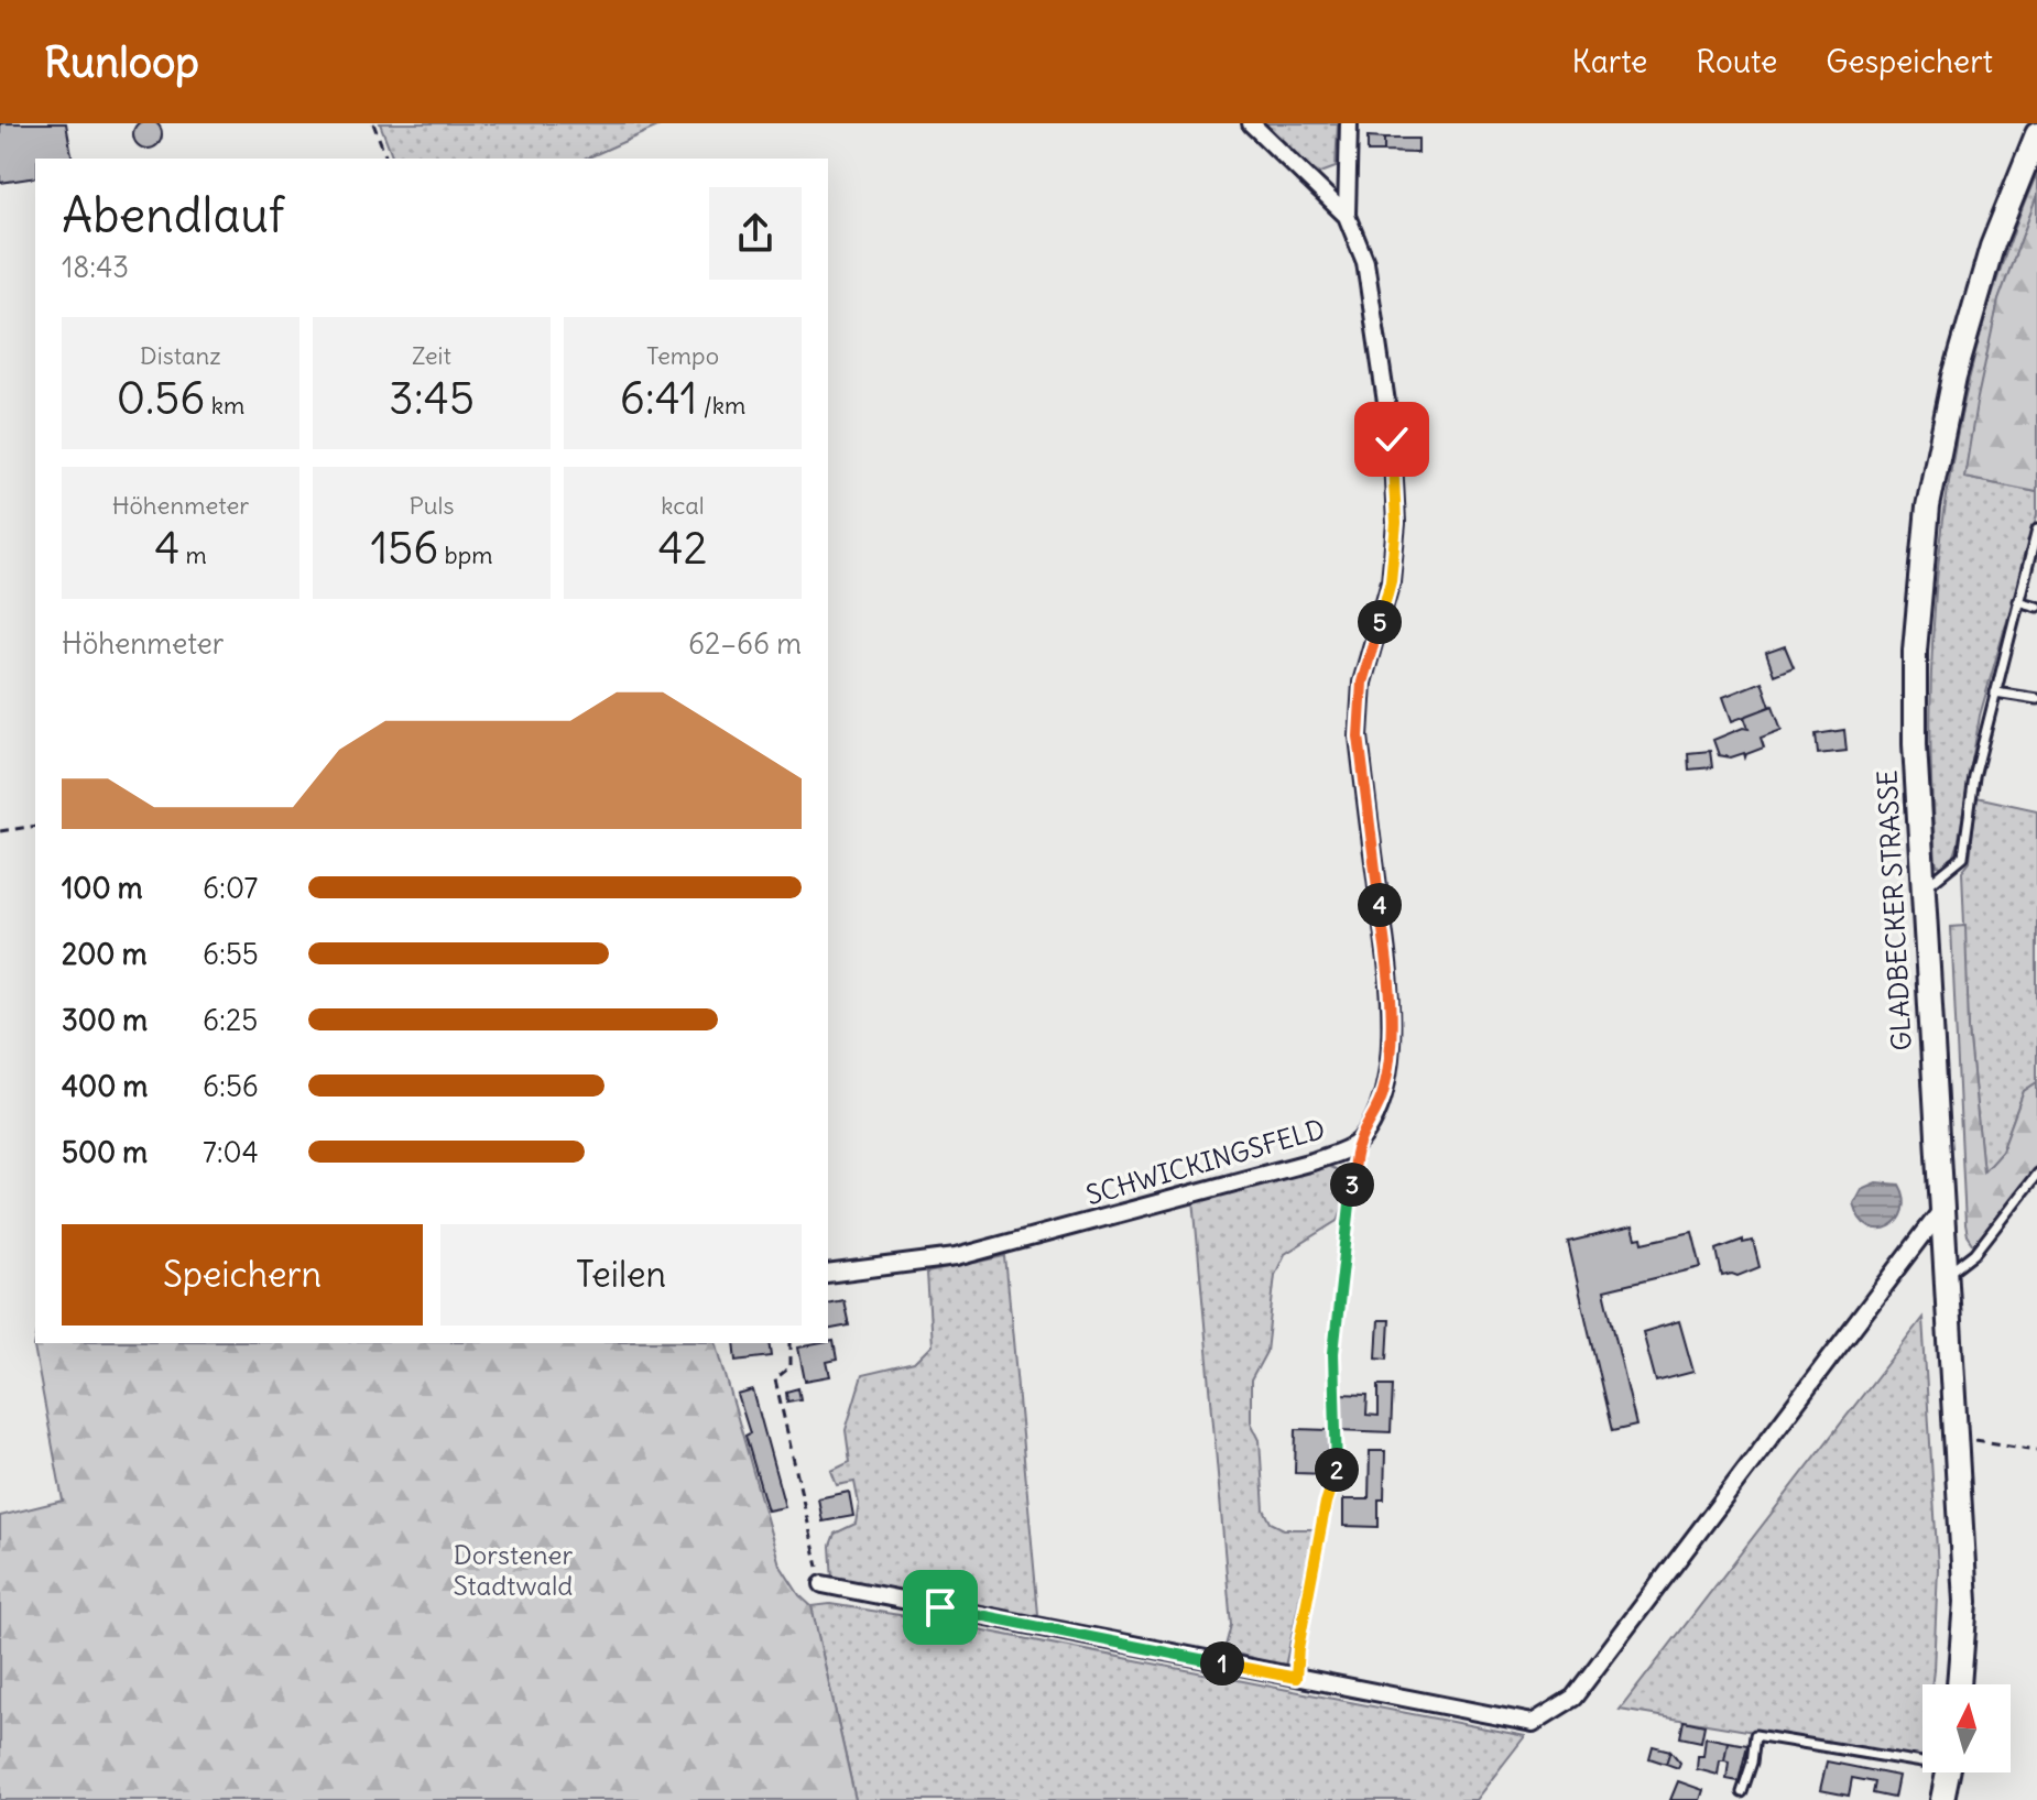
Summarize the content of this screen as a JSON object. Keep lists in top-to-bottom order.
{
  "streets": {
    "main road": ["GLADBECKER STRASSE"],
    "street": ["SCHWICKINGSFELD"]
  },
  "parks": ["Dorstener Stadtwald"],
  "north": "top",
  "page": {
    "header": "Runloop",
    "nav": ["Karte", "Route", "Gespeichert"],
    "heading": ["Abendlauf", "18:43"],
    "stats": [
      ["Distanz", "0.56 km"],
      ["Zeit", "3:45"],
      ["Tempo", "6:41 /km"],
      ["Höhenmeter", "4 m"],
      ["Puls", "156 bpm"],
      ["kcal", "42"]
    ],
    "pins": [
      "5",
      "4",
      "3",
      "2",
      "1"
    ],
    "chart": ["Höhenmeter", "62–66 m"],
    "list": [
      {
        "name": "100 m",
        "note": "6:07"
      },
      {
        "name": "200 m",
        "note": "6:55"
      },
      {
        "name": "300 m",
        "note": "6:25"
      },
      {
        "name": "400 m",
        "note": "6:56"
      },
      {
        "name": "500 m",
        "note": "7:04"
      }
    ],
    "buttons": ["Speichern", "Teilen"]
  }
}
